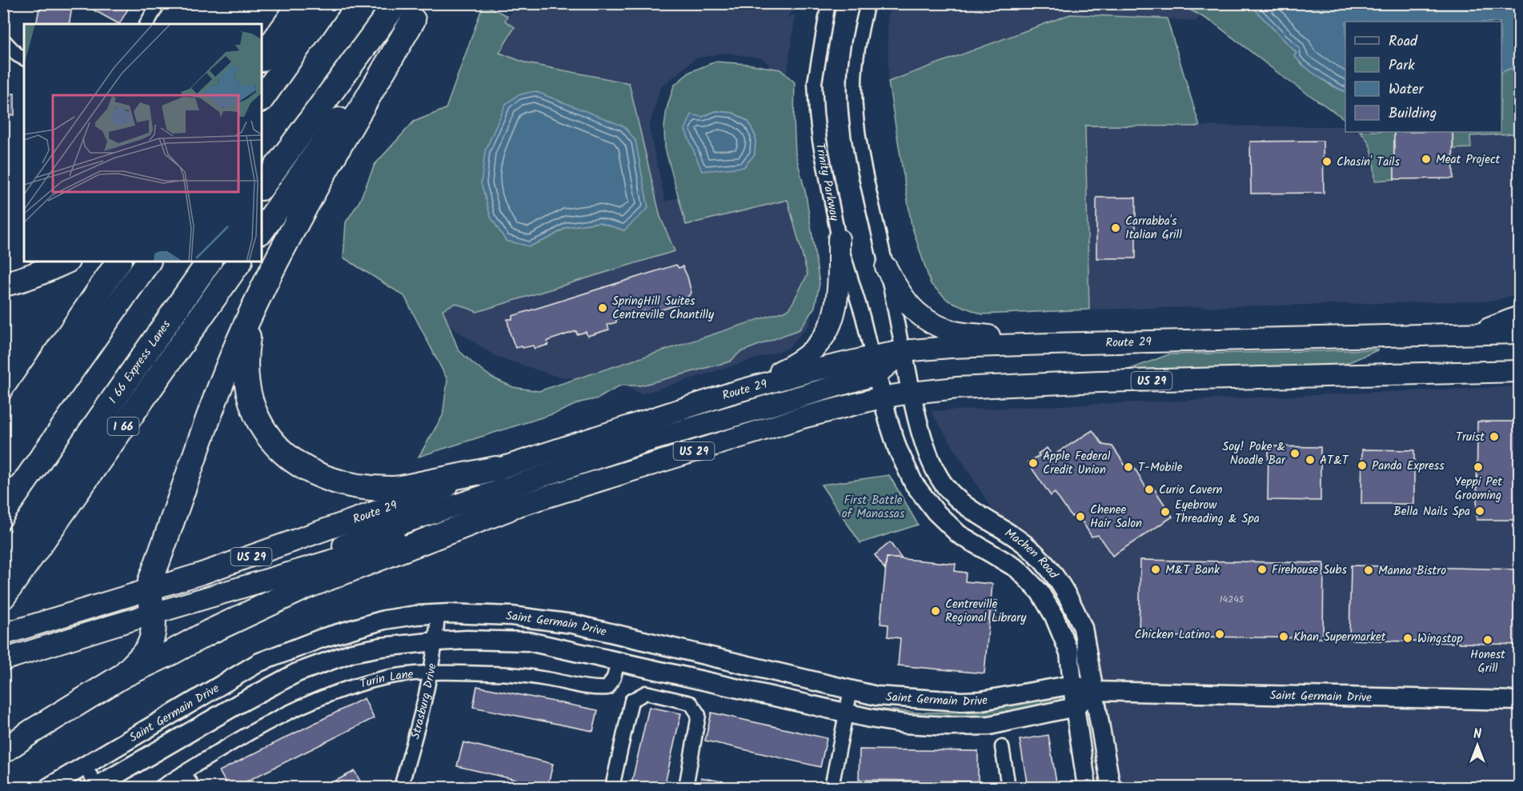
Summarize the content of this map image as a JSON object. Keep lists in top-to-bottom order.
{
  "streets": {
    "highway": ["I 66 Express Lanes", "I 66"],
    "main road": ["Route 29", "US 29"],
    "street": [
      "Trinity Parkway",
      "Machen Road",
      "Saint Germain Drive",
      "Turin Lane",
      "Strasburg Drive"
    ]
  },
  "crossings": [
    ["Trinity Parkway", "Route 29"],
    ["Trinity Parkway", "Machen Road"],
    ["Route 29", "Machen Road"],
    ["US 29", "Machen Road"],
    ["Machen Road", "Saint Germain Drive"],
    ["Saint Germain Drive", "Turin Lane"],
    ["Saint Germain Drive", "Strasburg Drive"],
    ["Turin Lane", "Strasburg Drive"]
  ],
  "parks": ["First Battle of Manassas"],
  "places": [
    "Meat Project",
    "Chasin' Tails",
    "Carrabba's Italian Grill",
    "SpringHill Suites Centreville Chantilly",
    "Truist",
    "Soy! Poke & Noodle Bar",
    "AT&T",
    "Apple Federal Credit Union",
    "Panda Express",
    "T-Mobile",
    "Yeppi Pet Grooming",
    "Curio Cavern",
    "Bella Nails Spa",
    "Eyebrow Threading & Spa",
    "Chenee Hair Salon",
    "M&T Bank",
    "Firehouse Subs",
    "Manna Bistro",
    "Centreville Regional Library",
    "Chicken Latino",
    "Khan Supermarket",
    "Wingstop",
    "Honest Grill"
  ],
  "house_numbers": ["14245"],
  "legend": [
    "Road",
    "Park",
    "Water",
    "Building"
  ],
  "north": "top"
}
